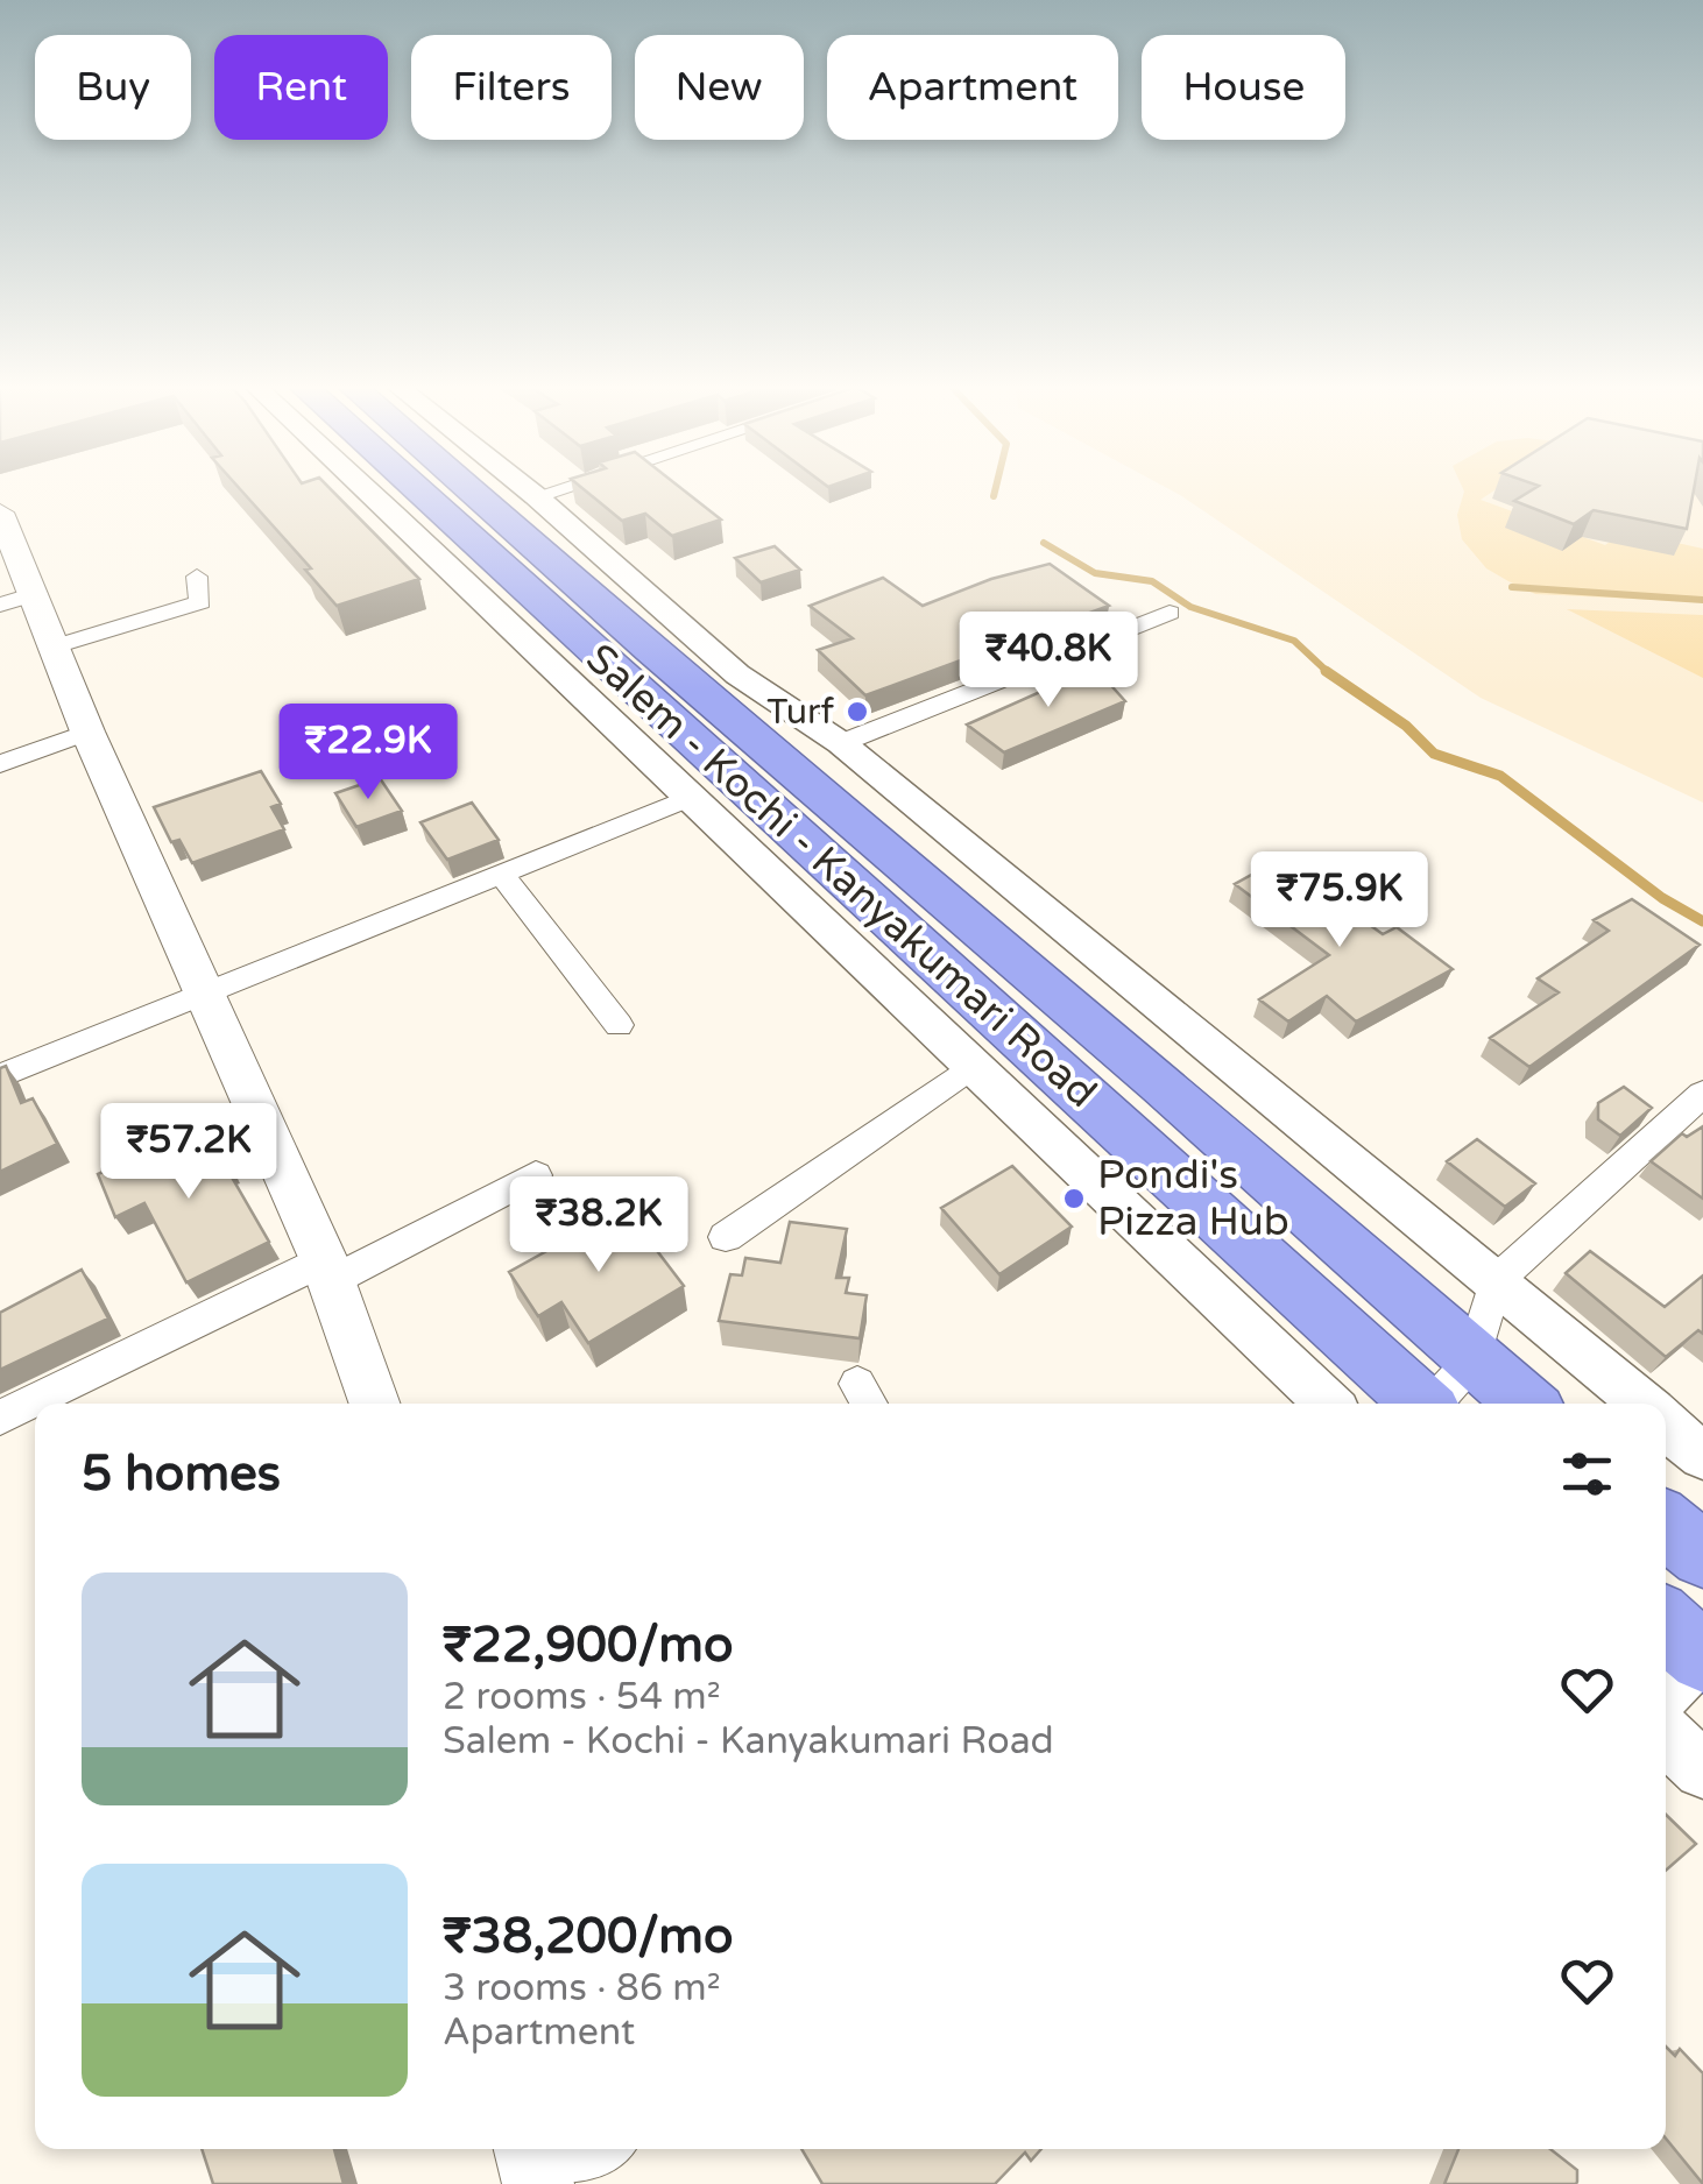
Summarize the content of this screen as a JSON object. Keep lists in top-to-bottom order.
{
  "streets": {
    "highway": ["Salem - Kochi - Kanyakumari Road"]
  },
  "places": ["Turf", "Pondi's Pizza Hub"],
  "page": {
    "chip": [
      "Buy",
      "Rent",
      "Filters",
      "New",
      "Apartment",
      "House"
    ],
    "price": [
      "₹40.8K",
      "₹22.9K",
      "₹75.9K",
      "₹57.2K",
      "₹38.2K"
    ],
    "heading": "5 homes",
    "list": [
      {
        "name": "₹22,900/mo",
        "note": "2 rooms · 54 m² · Salem - Kochi - Kanyakumari Road"
      },
      {
        "name": "₹38,200/mo",
        "note": "3 rooms · 86 m² · Apartment"
      }
    ]
  }
}
